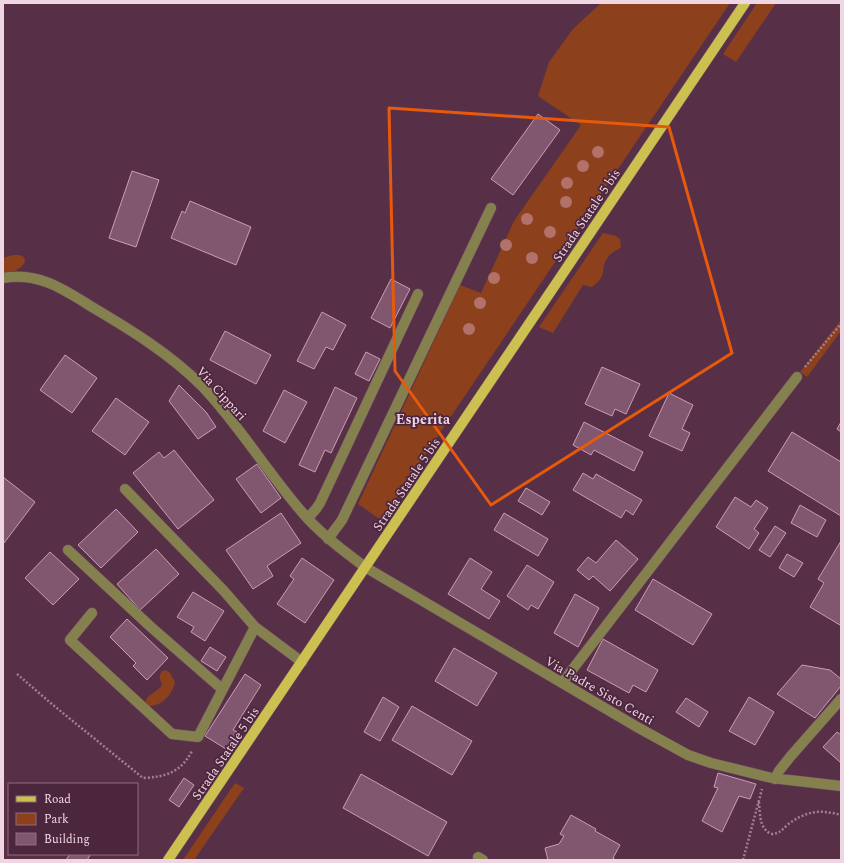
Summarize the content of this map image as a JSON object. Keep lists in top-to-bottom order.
{
  "streets": {
    "main road": ["Strada Statale 5 bis"],
    "street": ["Via Cippari", "Via Padre Sisto Centi"]
  },
  "crossings": [
    ["Strada Statale 5 bis", "Via Cippari"],
    ["Strada Statale 5 bis", "Via Padre Sisto Centi"],
    ["Via Cippari", "Via Padre Sisto Centi"]
  ],
  "districts": ["Esperita"],
  "legend": ["Road", "Park", "Building"]
}
